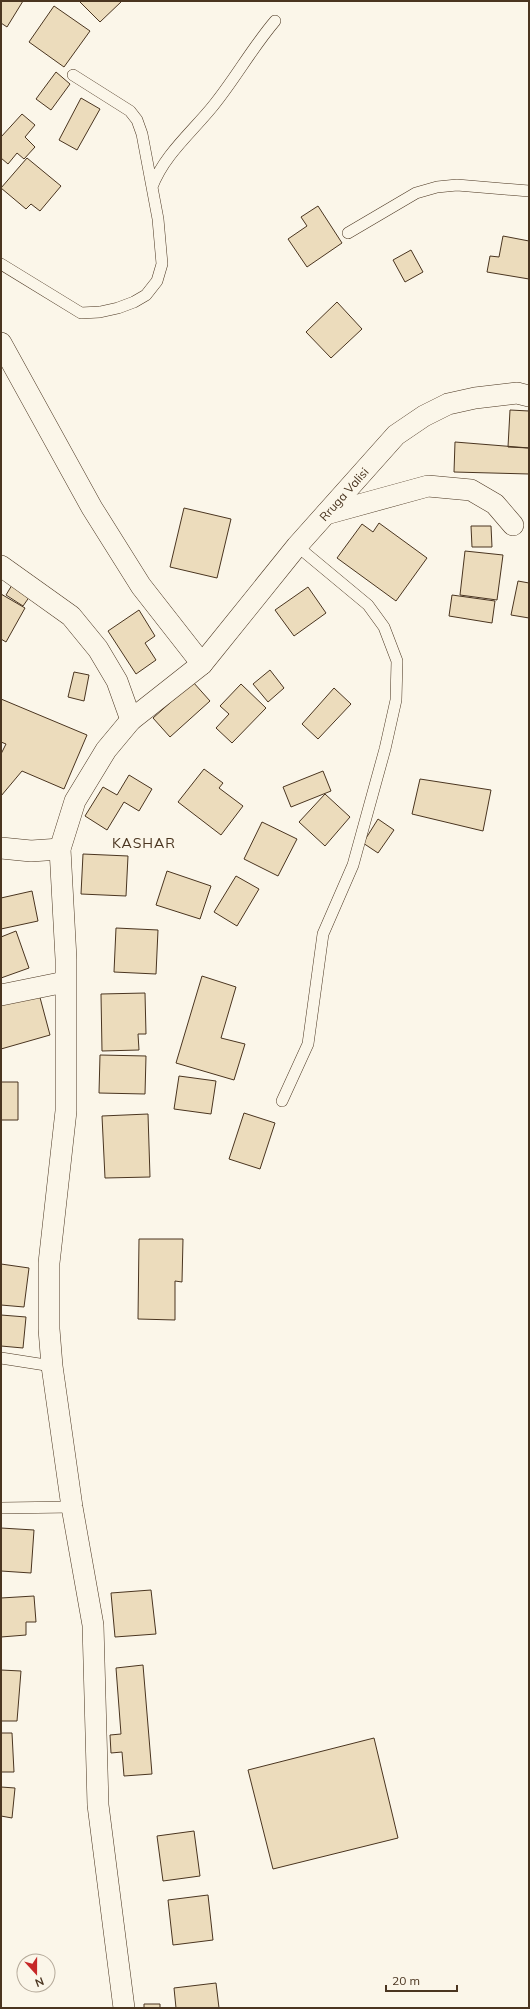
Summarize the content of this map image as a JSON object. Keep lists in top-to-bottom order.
{
  "streets": {
    "street": ["Rruga Valisi"]
  },
  "districts": ["KASHAR"],
  "scale_bar": "20 m",
  "north": "bottom"
}
